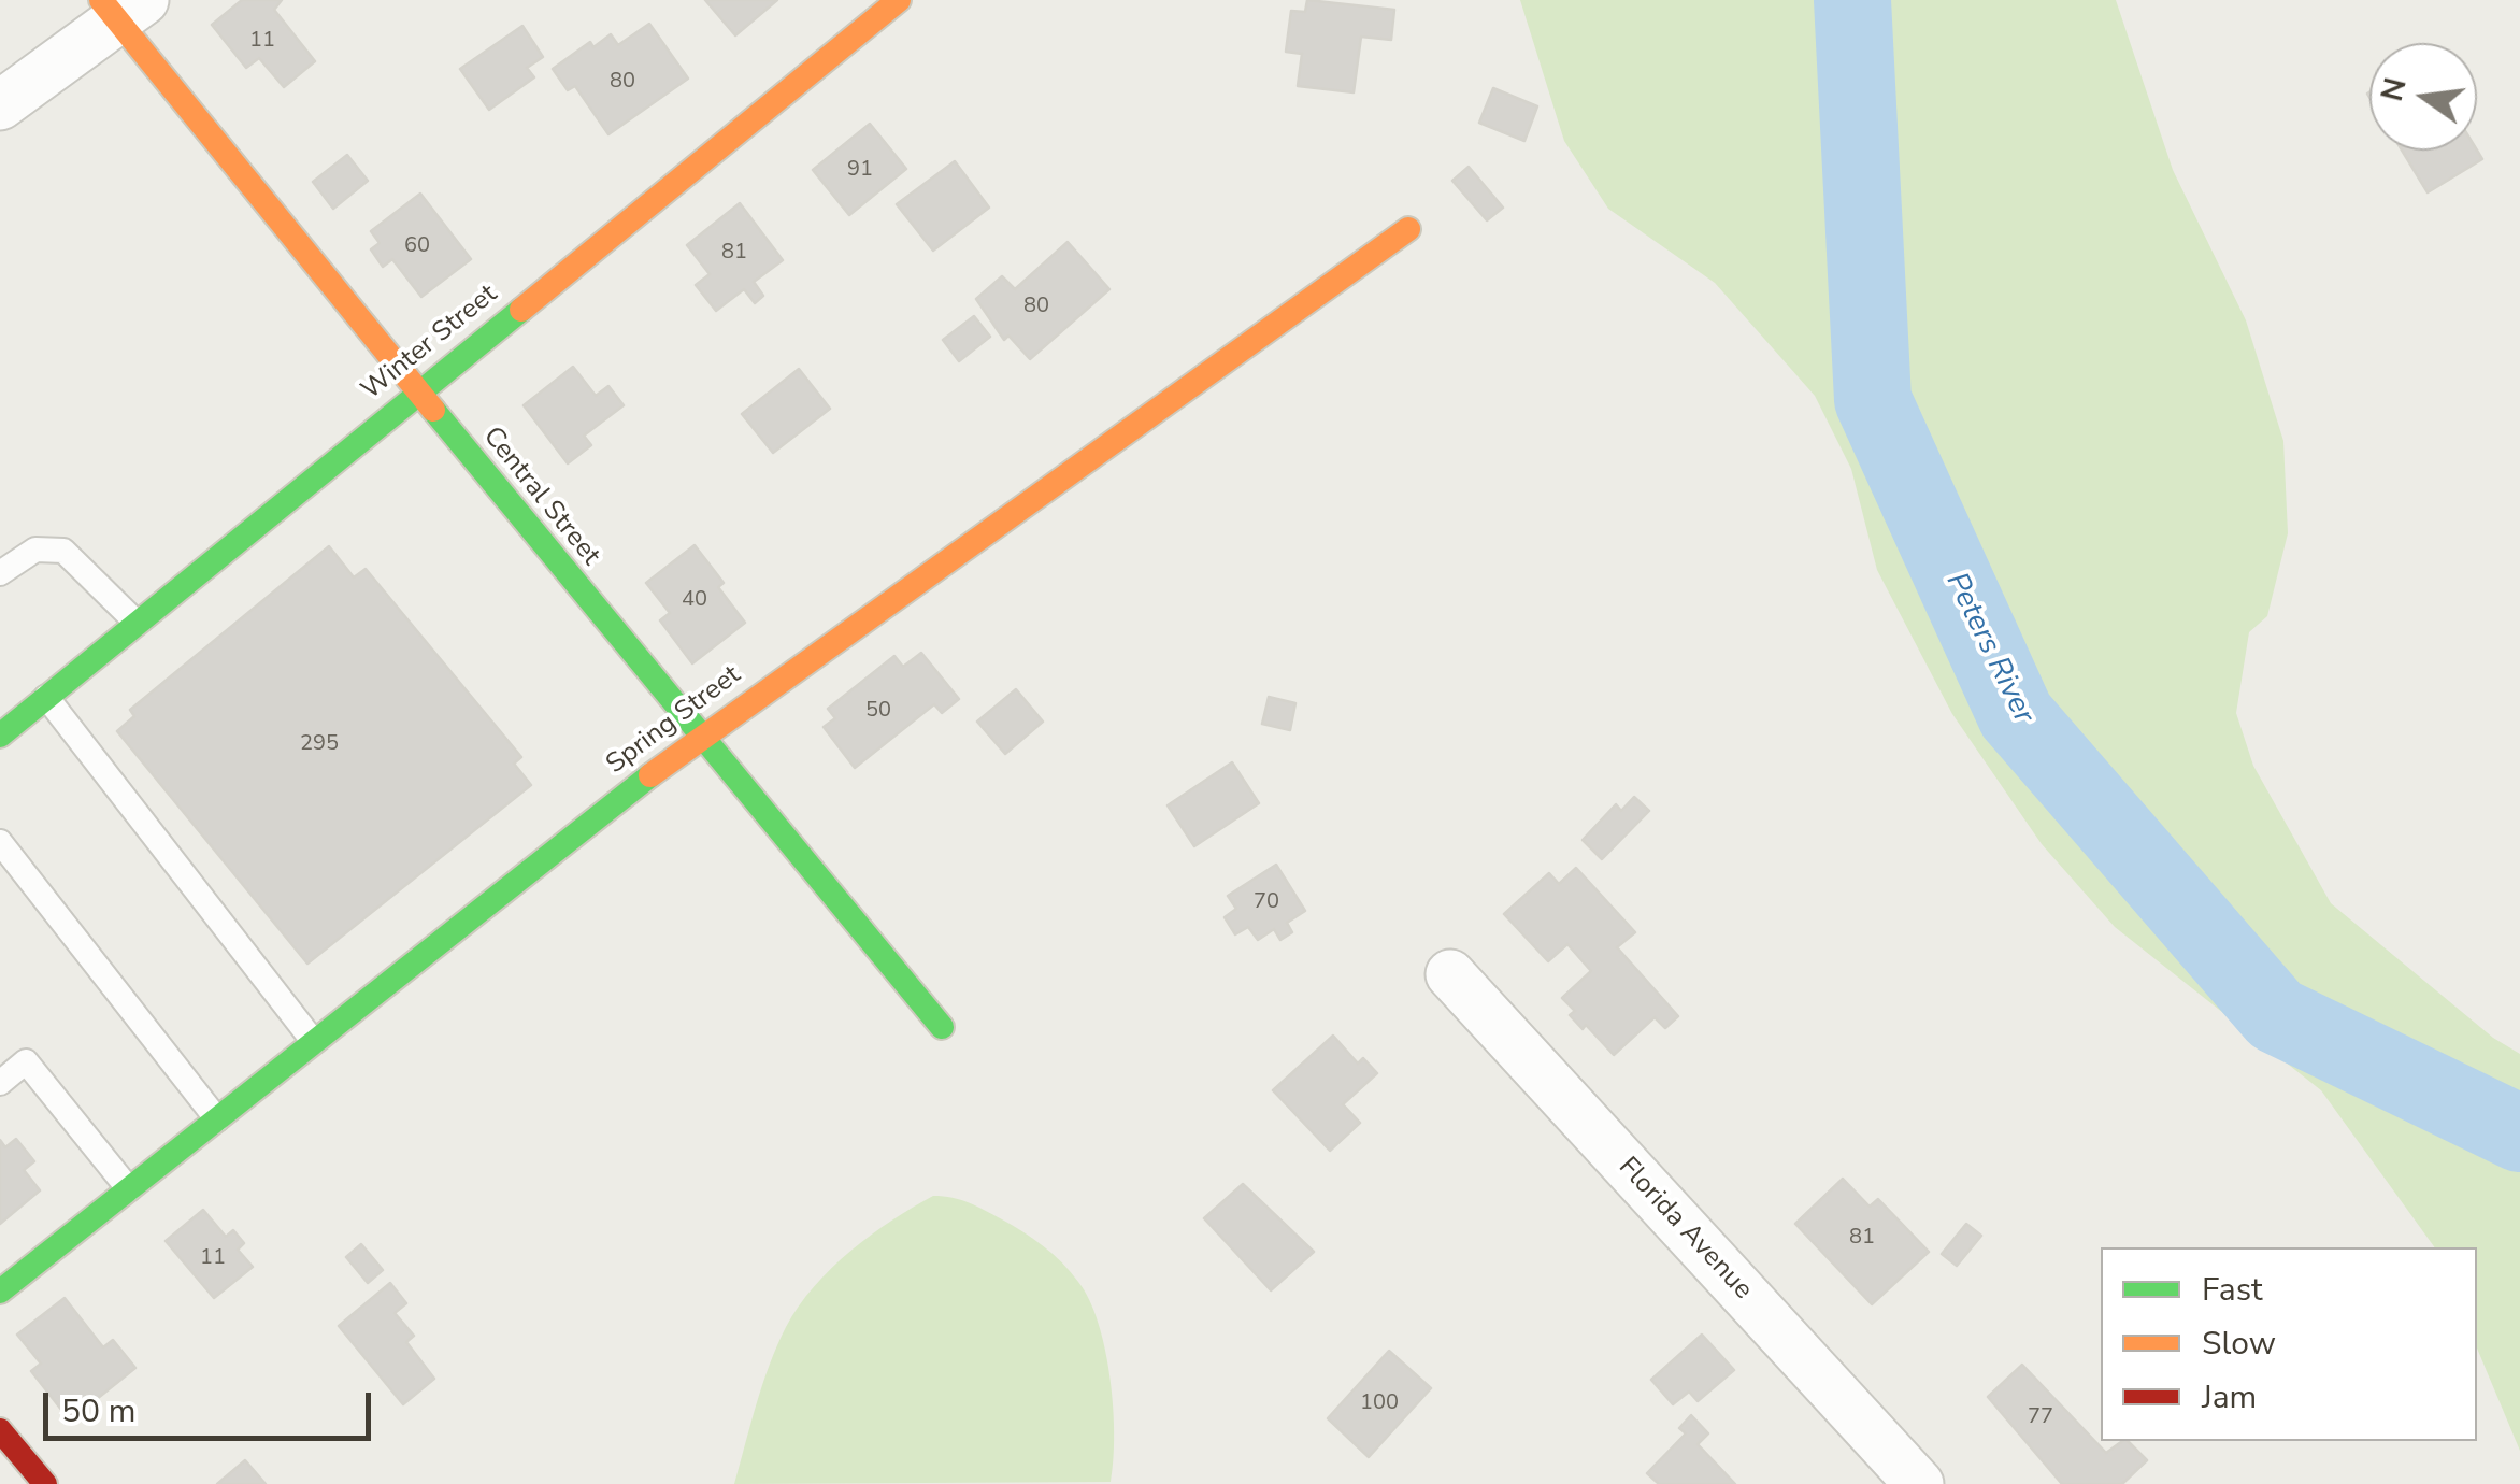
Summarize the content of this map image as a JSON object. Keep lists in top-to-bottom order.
{
  "streets": {
    "street": [
      "Winter Street",
      "Central Street",
      "Spring Street",
      "Florida Avenue"
    ]
  },
  "crossings": [
    ["Winter Street", "Central Street"],
    ["Central Street", "Spring Street"]
  ],
  "water": ["Peters River"],
  "house_numbers": [
    "11",
    "80",
    "91",
    "60",
    "81",
    "80",
    "40",
    "50",
    "295",
    "70",
    "81",
    "11",
    "100",
    "77"
  ],
  "legend": ["Fast", "Slow", "Jam"],
  "scale_bar": "50 m",
  "north": "left"
}
